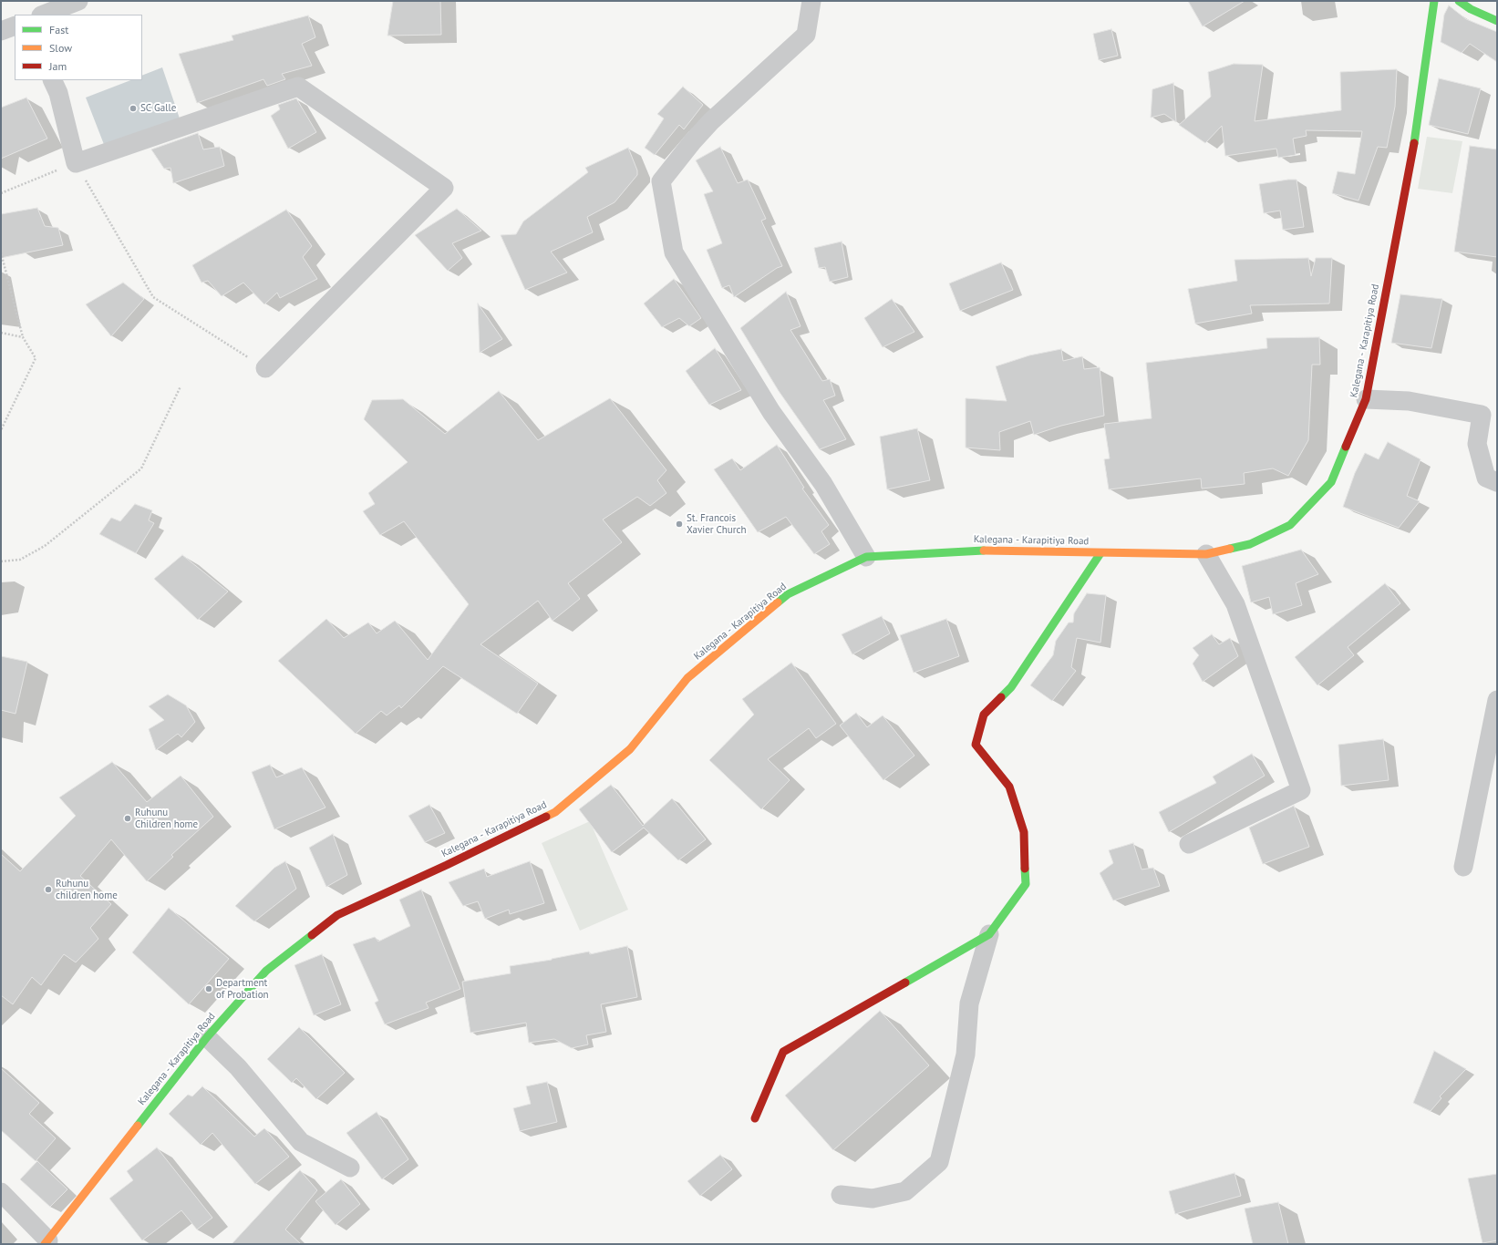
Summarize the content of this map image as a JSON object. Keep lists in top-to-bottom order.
{
  "streets": {
    "main road": ["Kalegana - Karapitiya Road"]
  },
  "places": [
    "SC Galle",
    "St. Francois Xavier Church",
    "Ruhunu Children home",
    "Ruhunu children home",
    "Department of Probation"
  ],
  "legend": ["Fast", "Slow", "Jam"]
}
